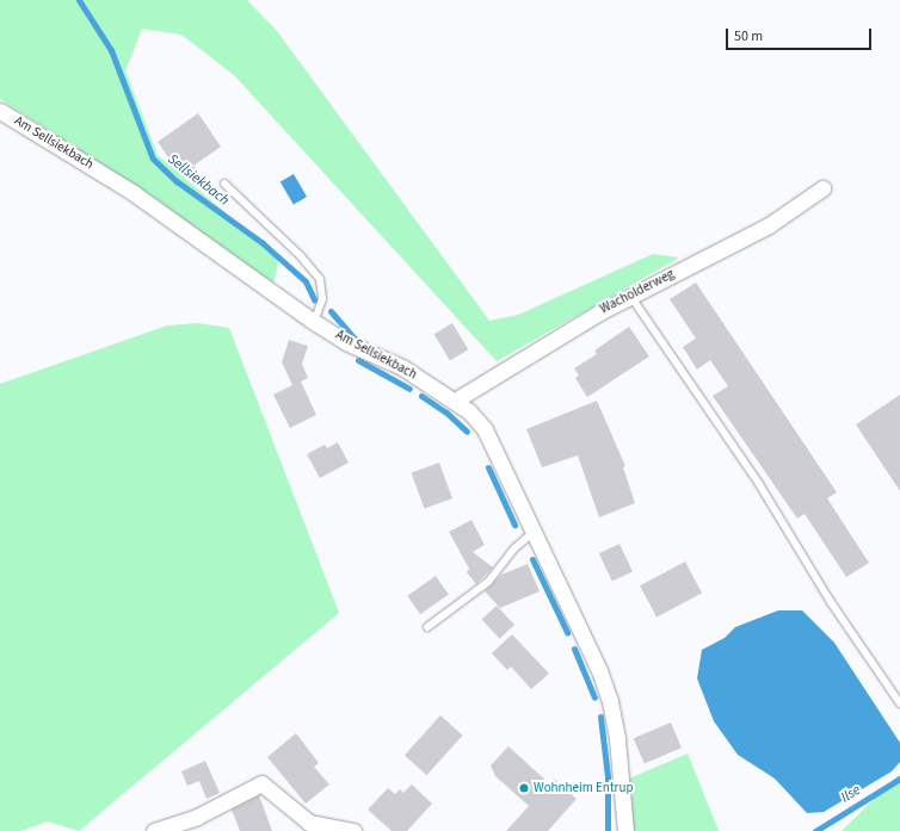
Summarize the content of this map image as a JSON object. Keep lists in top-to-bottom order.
{
  "streets": {
    "street": ["Am Sellsiekbach", "Wacholderweg"]
  },
  "crossings": [
    ["Am Sellsiekbach", "Wacholderweg"]
  ],
  "water": ["Sellsiekbach", "Ilse"],
  "places": ["Wohnheim Entrup"],
  "scale_bar": "50 m"
}
